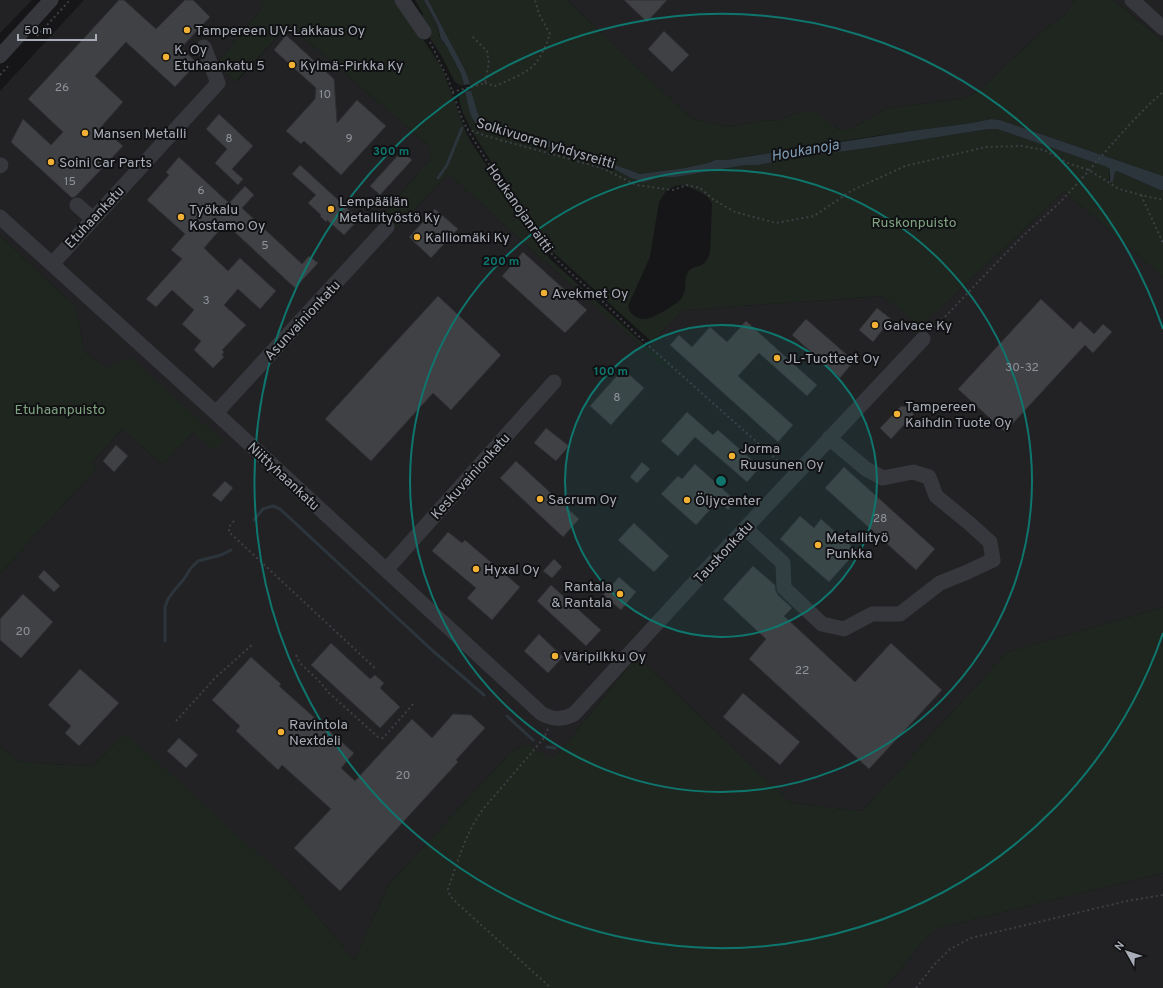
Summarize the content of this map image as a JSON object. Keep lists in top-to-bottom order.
{
  "streets": {
    "street": [
      "Etuhaankatu",
      "Asunvainionkatu",
      "Niittyhaankatu",
      "Keskuvainionkatu",
      "Tauskonkatu"
    ],
    "path": ["Solkivuoren yhdysreitti", "Houkanojanraitti"]
  },
  "crossings": [
    ["Solkivuoren yhdysreitti", "Houkanojanraitti"],
    ["Houkanojanraitti", "Tauskonkatu"],
    ["Etuhaankatu", "Niittyhaankatu"],
    ["Asunvainionkatu", "Niittyhaankatu"],
    ["Niittyhaankatu", "Keskuvainionkatu"],
    ["Niittyhaankatu", "Tauskonkatu"]
  ],
  "water": ["Houkanoja"],
  "parks": ["Ruskonpuisto", "Etuhaanpuisto"],
  "places": [
    "Tampereen UV-Lakkaus Oy",
    "K. Oy Etuhaankatu 5",
    "Kylmä-Pirkka Ky",
    "Mansen Metalli",
    "Soini Car Parts",
    "Lempäälän Metallityöstö Ky",
    "Työkalu Kostamo Oy",
    "Kalliomäki Ky",
    "Avekmet Oy",
    "Galvace Ky",
    "JL-Tuotteet Oy",
    "Tampereen Kaihdin Tuote Oy",
    "Jorma Ruusunen Oy",
    "Sacrum Oy",
    "Öljycenter",
    "Metallityö Punkka",
    "Hyxal Oy",
    "Rantala & Rantala",
    "Väripilkku Oy",
    "Ravintola Nextdeli"
  ],
  "house_numbers": [
    "26",
    "10",
    "8",
    "9",
    "15",
    "6",
    "5",
    "3",
    "30-32",
    "8",
    "28",
    "20",
    "22",
    "20"
  ],
  "scale_bar": "50 m",
  "north": "top left",
  "rings": ["300 m", "200 m", "100 m"]
}
